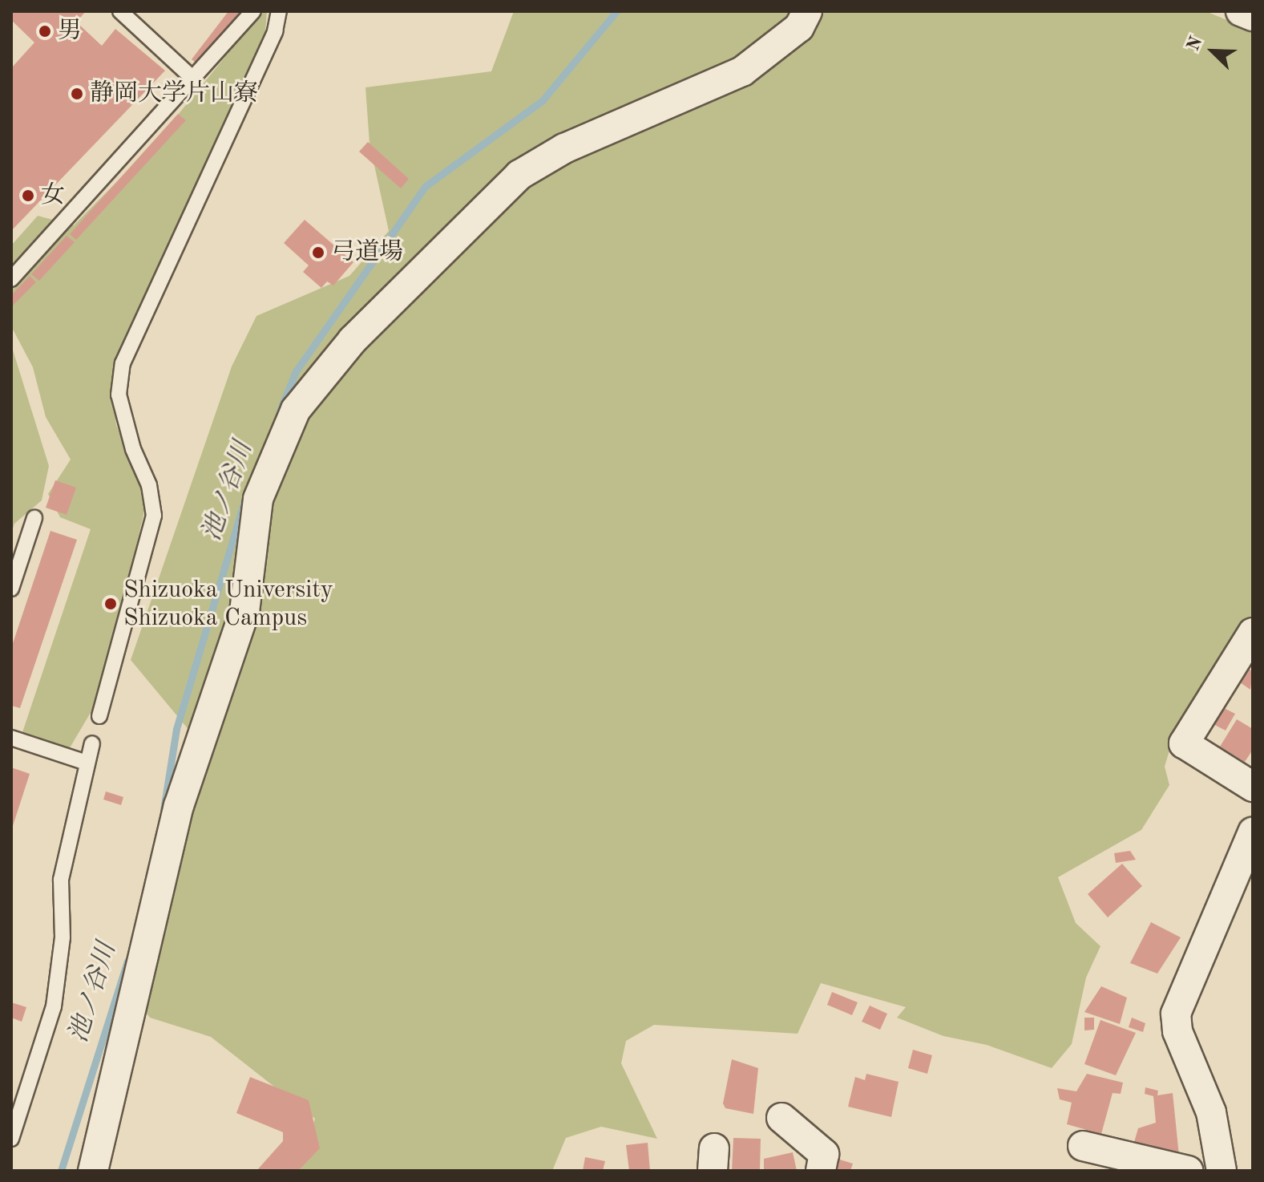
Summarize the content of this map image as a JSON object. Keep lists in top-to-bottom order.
{
  "water": ["池ノ谷川"],
  "places": [
    "男",
    "静岡大学片山寮",
    "女",
    "弓道場",
    "Shizuoka University Shizuoka Campus"
  ],
  "north": "top left"
}
